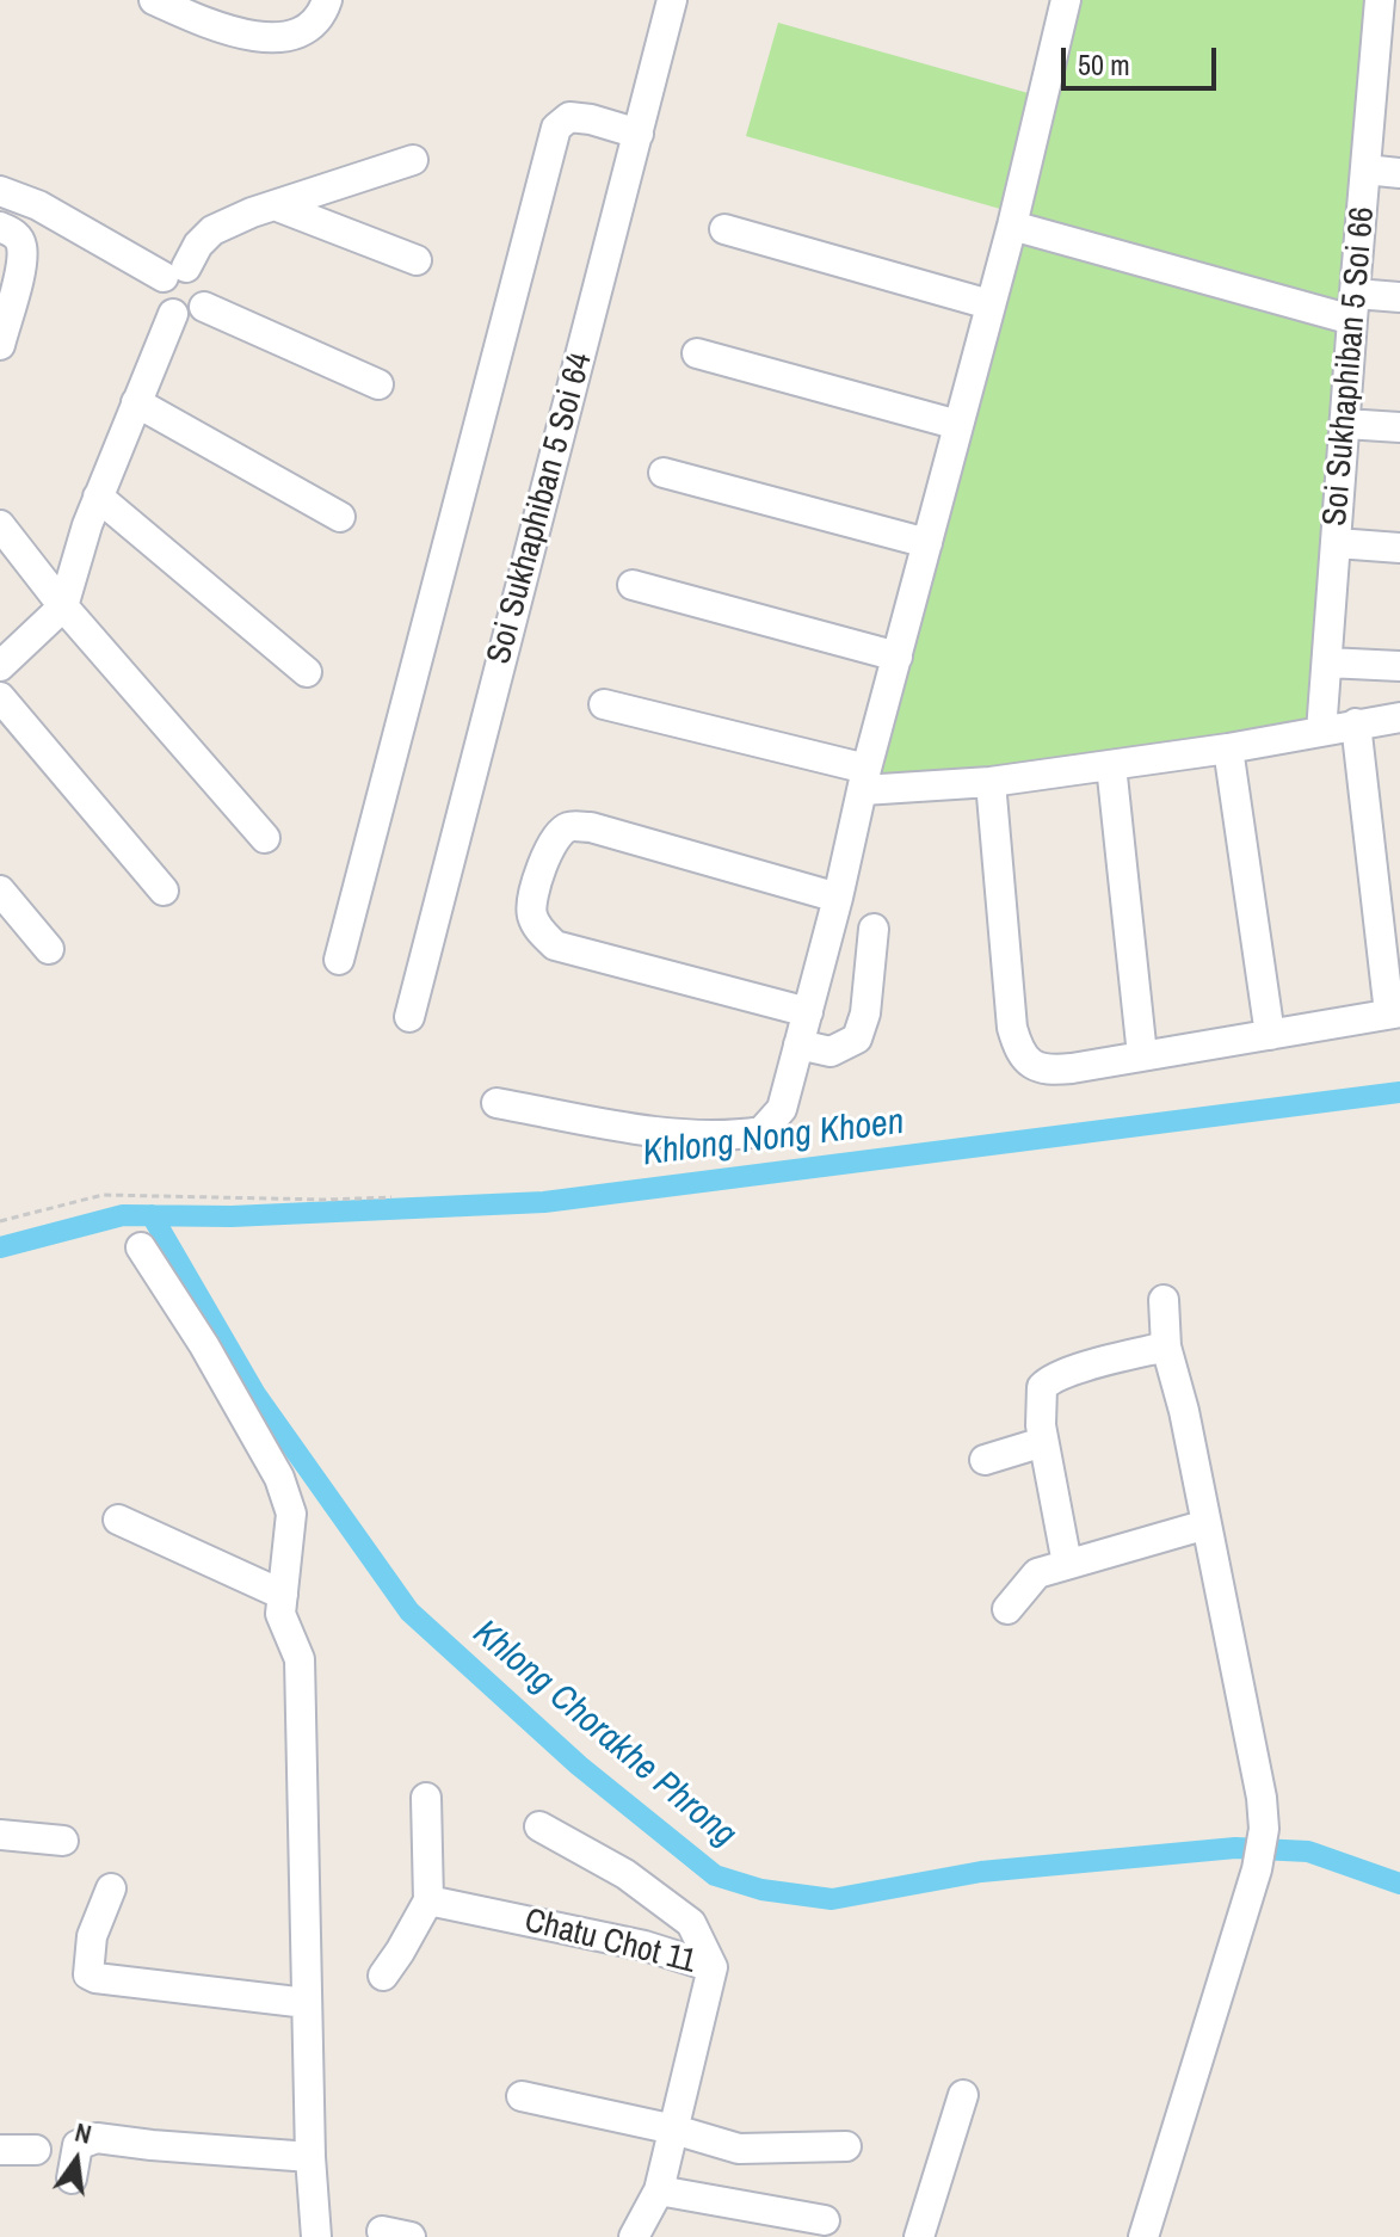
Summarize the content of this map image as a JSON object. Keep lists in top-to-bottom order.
{
  "streets": {
    "street": ["Soi Sukhaphiban 5 Soi 66", "Soi Sukhaphiban 5 Soi 64", "Chatu Chot 11"]
  },
  "water": ["Khlong Nong Khoen", "Khlong Chorakhe Phrong"],
  "scale_bar": "50 m",
  "north": "top"
}
